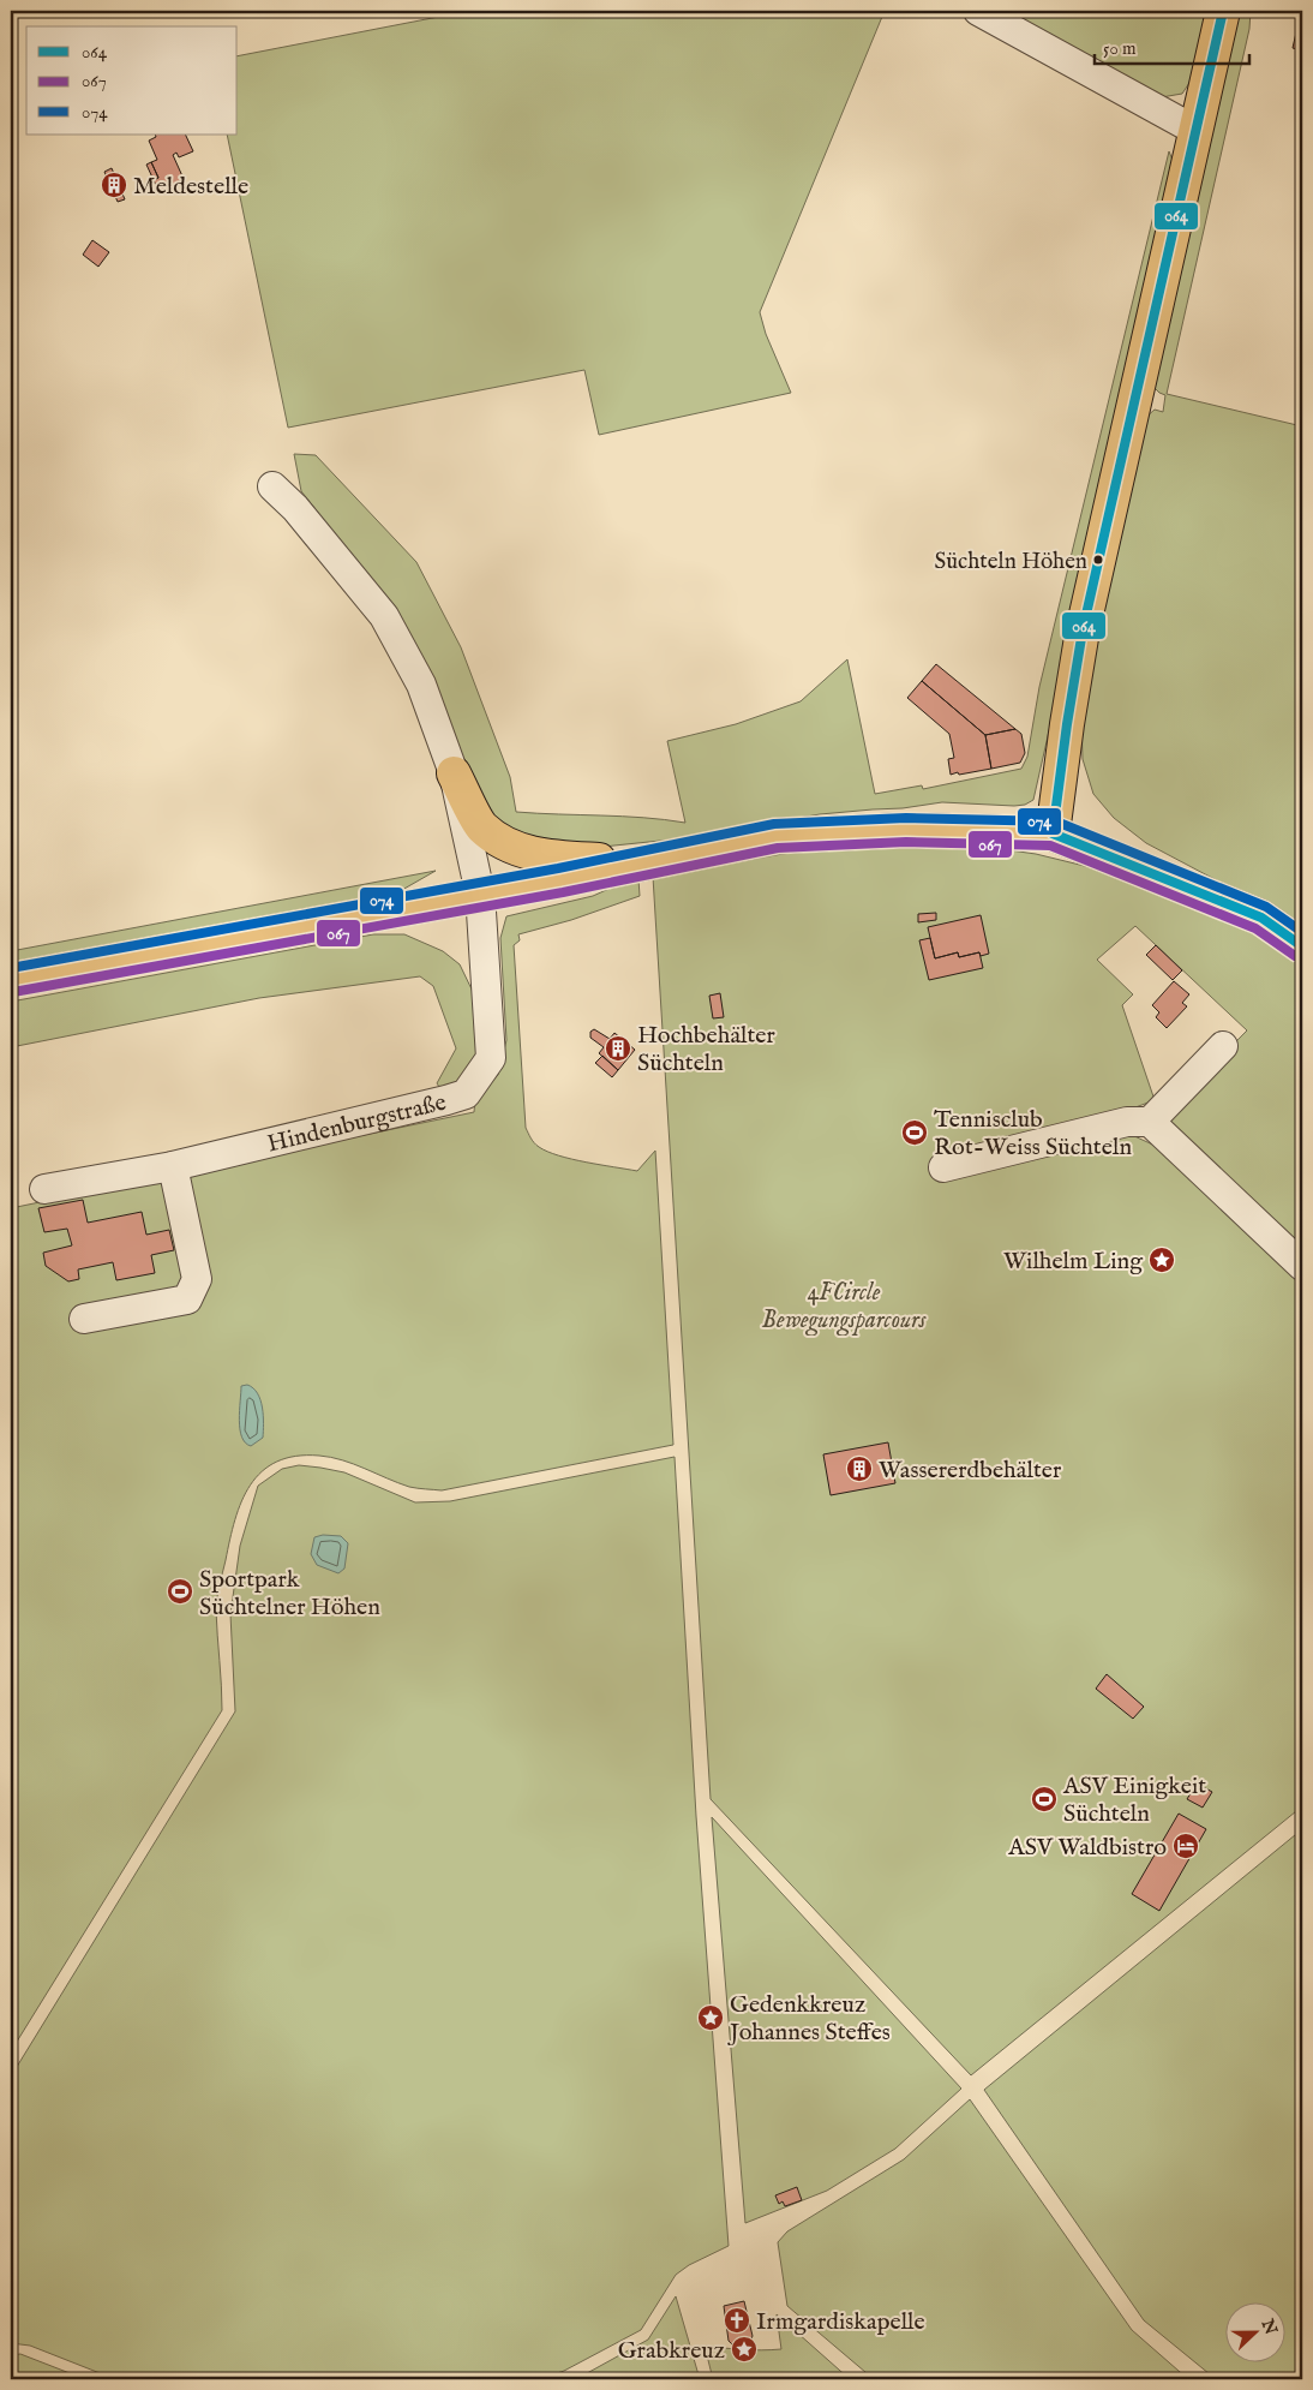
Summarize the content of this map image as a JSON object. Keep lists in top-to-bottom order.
{
  "streets": {
    "street": ["Hindenburgstraße"]
  },
  "parks": ["4FCircle Bewegungsparcours"],
  "places": {
    "building": ["Meldestelle", "Hochbehälter Süchteln", "Wassererdbehälter"],
    "other": ["Süchteln Höhen"],
    "sports": ["Tennisclub Rot-Weiss Süchteln", "Sportpark Süchtelner Höhen", "ASV Einigkeit Süchteln"],
    "place": ["Wilhelm Ling", "Gedenkkreuz Johannes Steffes", "Grabkreuz"],
    "hotel": ["ASV Waldbistro"],
    "church": ["Irmgardiskapelle"]
  },
  "lines": ["transit line 064", "transit line 074", "transit line 067"],
  "legend": ["064", "067", "074"],
  "scale_bar": "50 m",
  "north": "right"
}
